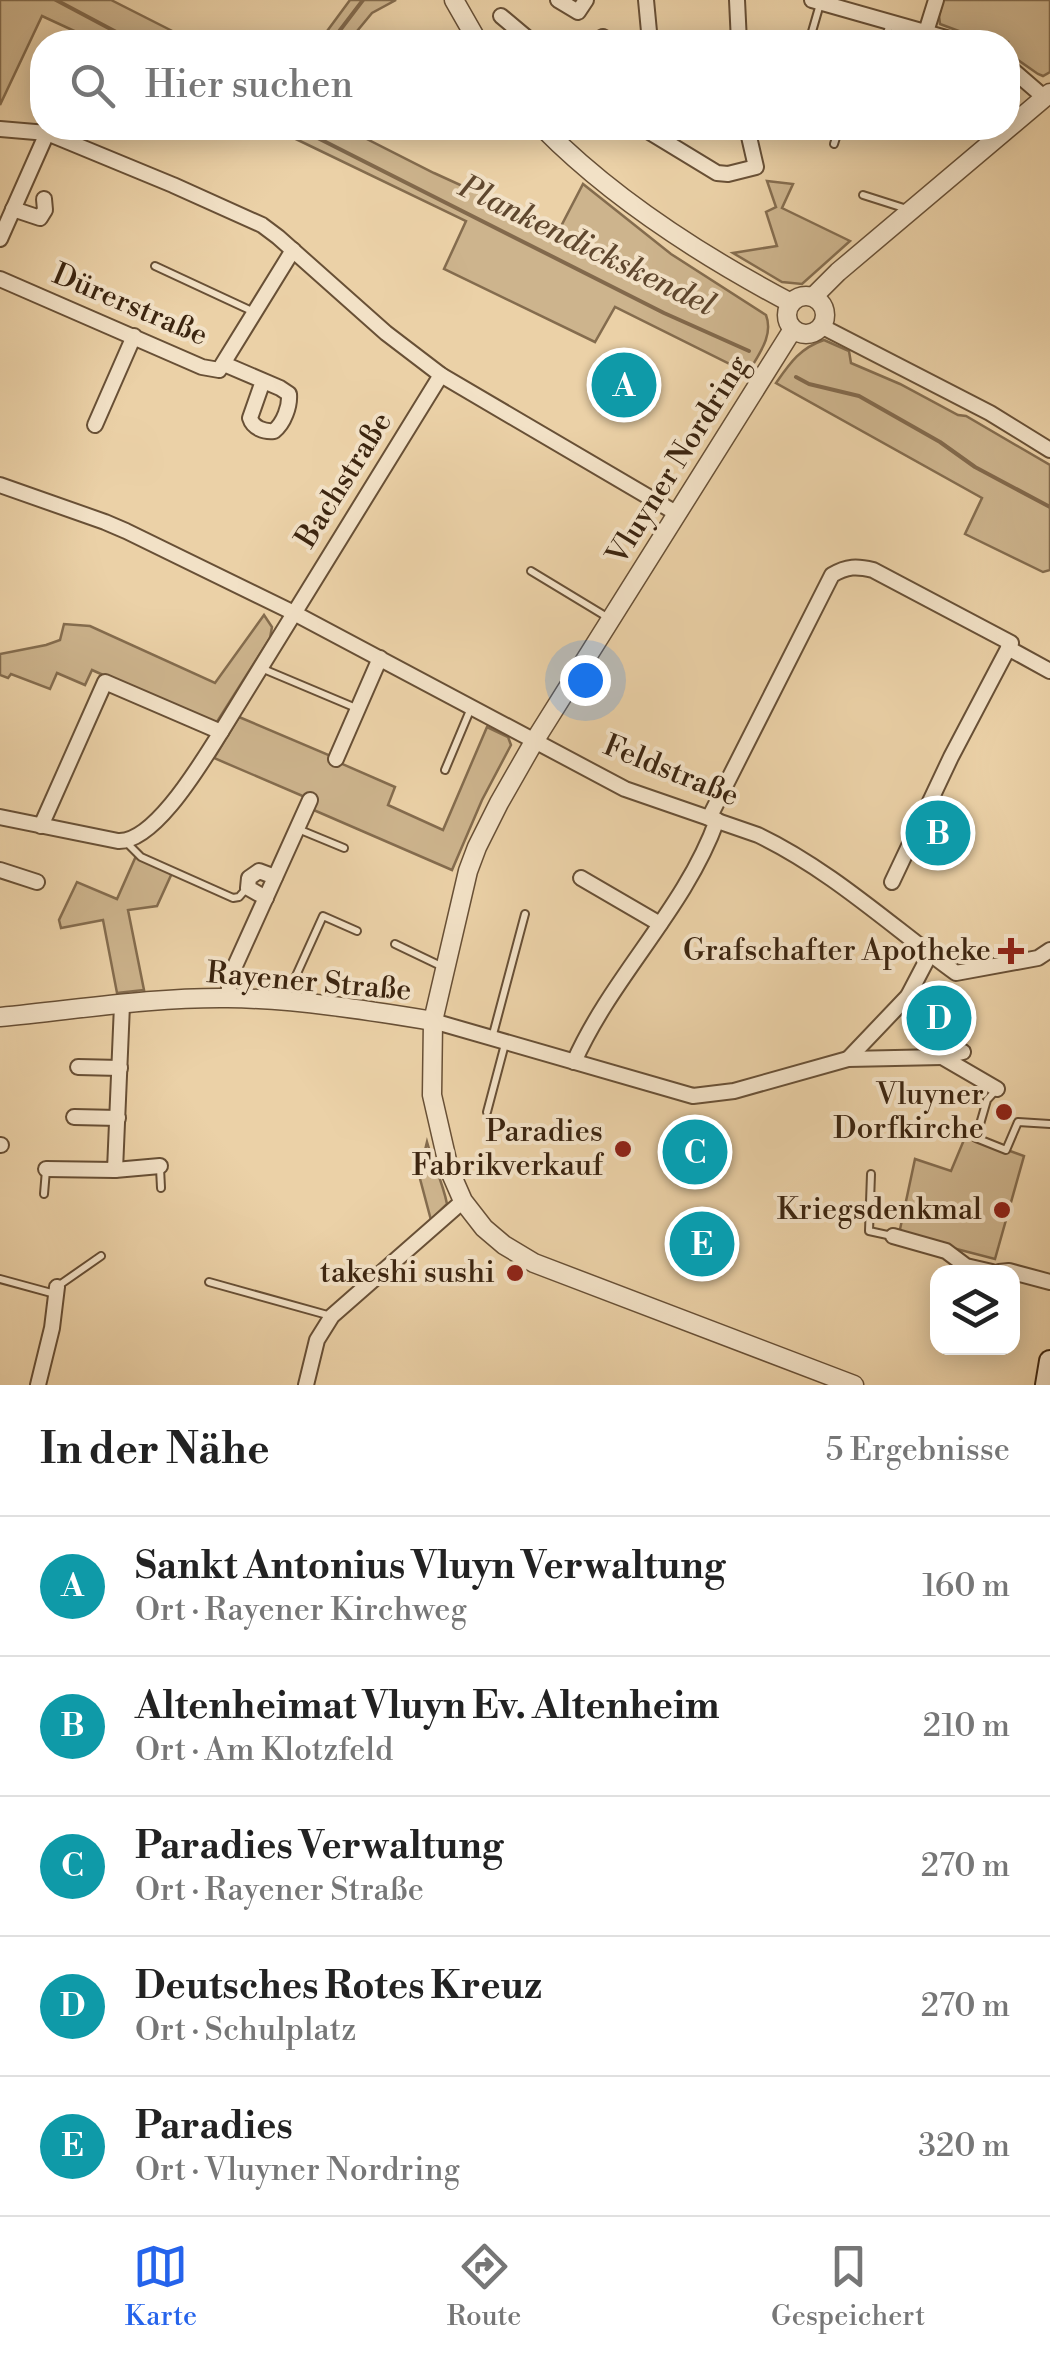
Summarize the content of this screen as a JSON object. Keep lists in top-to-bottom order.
{
  "streets": {
    "street": [
      "Dürerstraße",
      "Vluyner Nordring",
      "Bachstraße",
      "Feldstraße",
      "Rayener Straße"
    ]
  },
  "crossings": [
    ["Vluyner Nordring", "Feldstraße"],
    ["Vluyner Nordring", "Rayener Straße"],
    ["Bachstraße", "Feldstraße"]
  ],
  "water": ["Plankendickskendel"],
  "places": {
    "health": ["Grafschafter Apotheke"],
    "other": [
      "Vluyner Dorfkirche",
      "Paradies Fabrikverkauf",
      "Kriegsdenkmal",
      "takeshi sushi"
    ]
  },
  "page": {
    "search": "Hier suchen",
    "pins": [
      "A",
      "B",
      "D",
      "C",
      "E"
    ],
    "heading": ["In der Nähe", "5 Ergebnisse"],
    "list": [
      {
        "mark": "A",
        "name": "Sankt Antonius Vluyn Verwaltung",
        "note": "Ort · Rayener Kirchweg",
        "value": "160 m"
      },
      {
        "mark": "B",
        "name": "Altenheimat Vluyn Ev. Altenheim",
        "note": "Ort · Am Klotzfeld",
        "value": "210 m"
      },
      {
        "mark": "C",
        "name": "Paradies Verwaltung",
        "note": "Ort · Rayener Straße",
        "value": "270 m"
      },
      {
        "mark": "D",
        "name": "Deutsches Rotes Kreuz",
        "note": "Ort · Schulplatz",
        "value": "270 m"
      },
      {
        "mark": "E",
        "name": "Paradies",
        "note": "Ort · Vluyner Nordring",
        "value": "320 m"
      }
    ],
    "nav": ["Karte", "Route", "Gespeichert"]
  }
}
